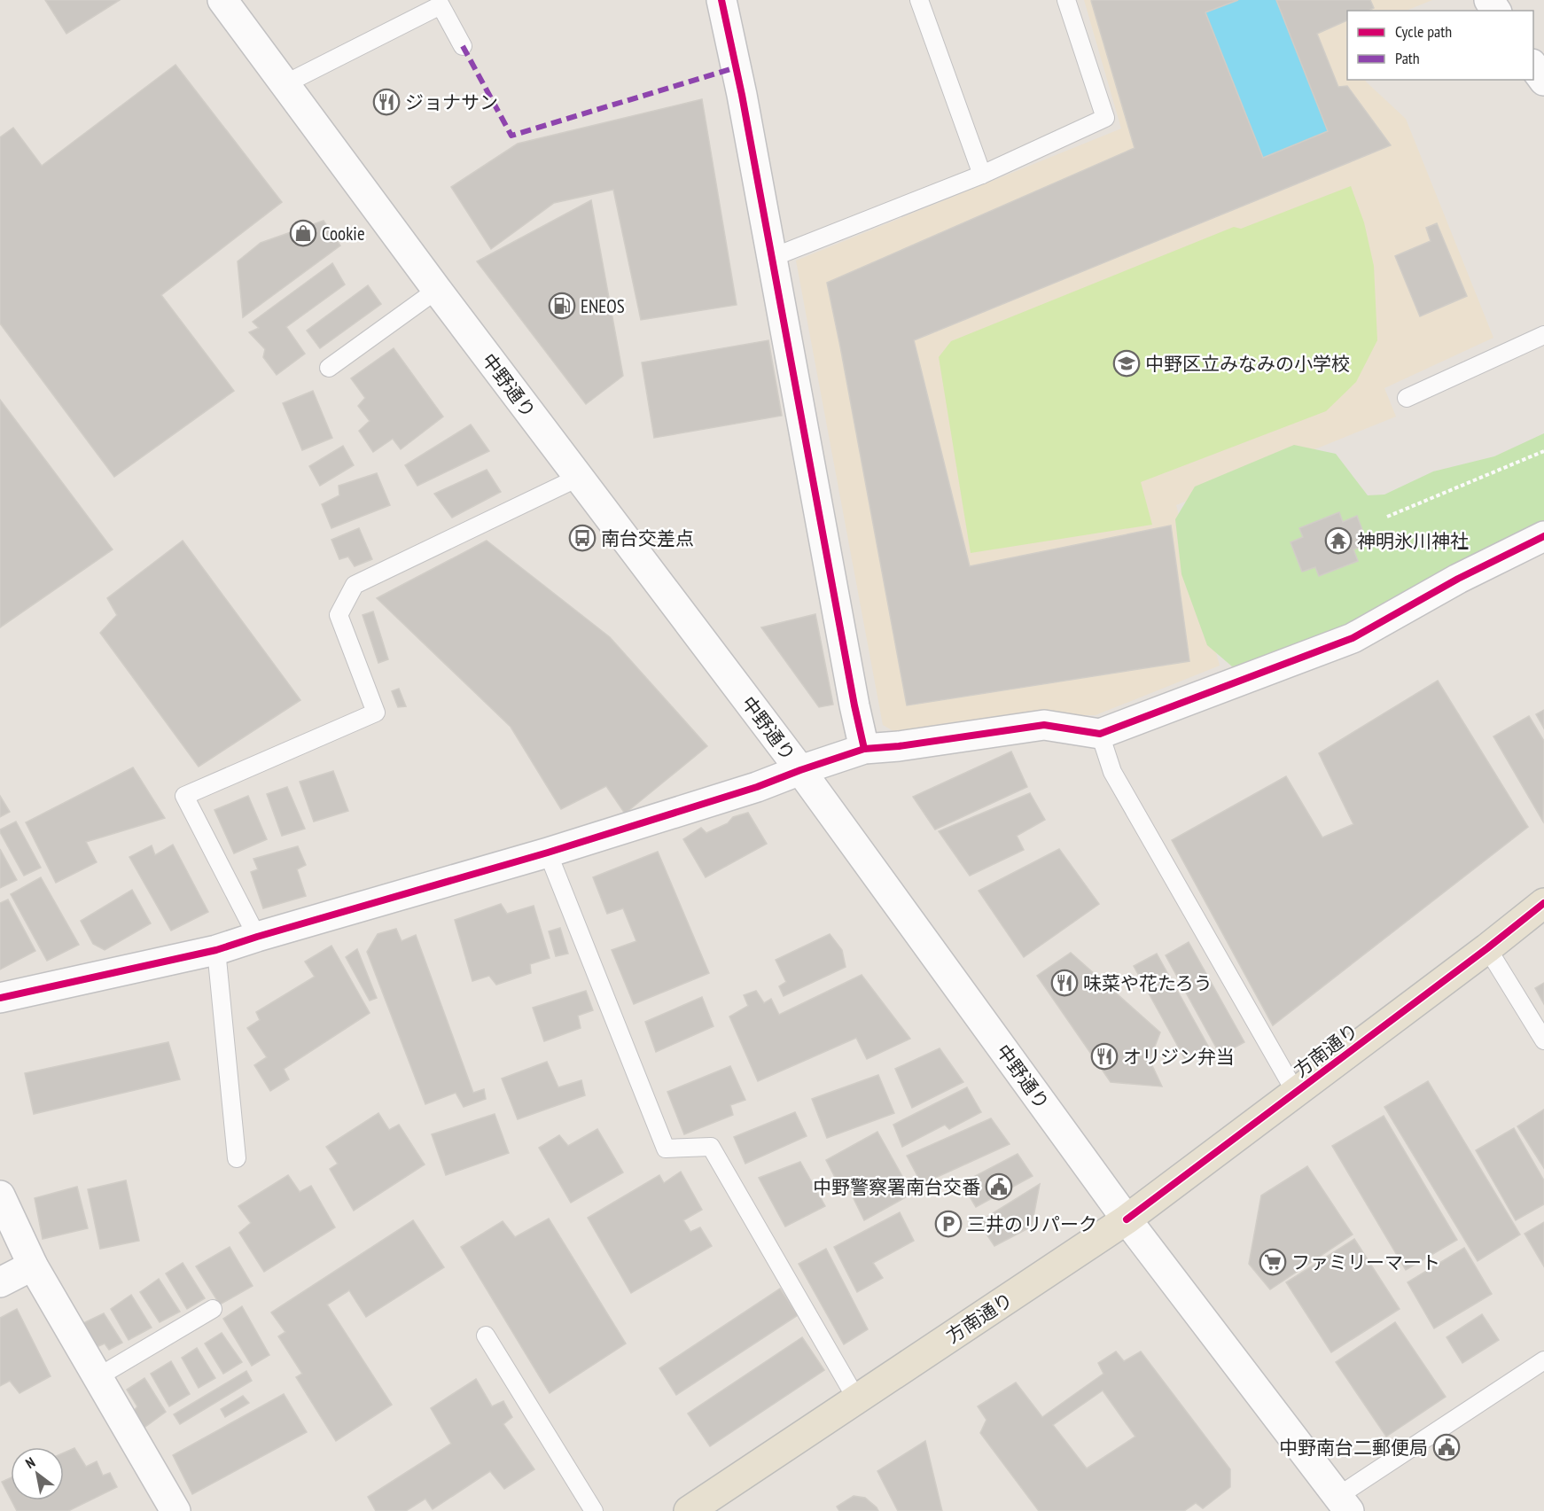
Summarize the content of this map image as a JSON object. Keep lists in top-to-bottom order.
{
  "streets": {
    "main road": ["方南通り"],
    "street": ["中野通り"]
  },
  "crossings": [
    ["中野通り", "方南通り"]
  ],
  "places": {
    "restaurant": ["ジョナサン", "味菜や花たろう", "オリジン弁当"],
    "shop": ["Cookie"],
    "fuel station": ["ENEOS"],
    "school or university": ["中野区立みなみの小学校"],
    "bus stop": ["南台交差点"],
    "temple": ["神明氷川神社"],
    "public building": ["中野警察署南台交番", "中野南台二郵便局"],
    "parking": ["三井のリパーク"],
    "supermarket": ["ファミリーマート"]
  },
  "legend": ["Cycle path", "Path"],
  "north": "top left"
}
